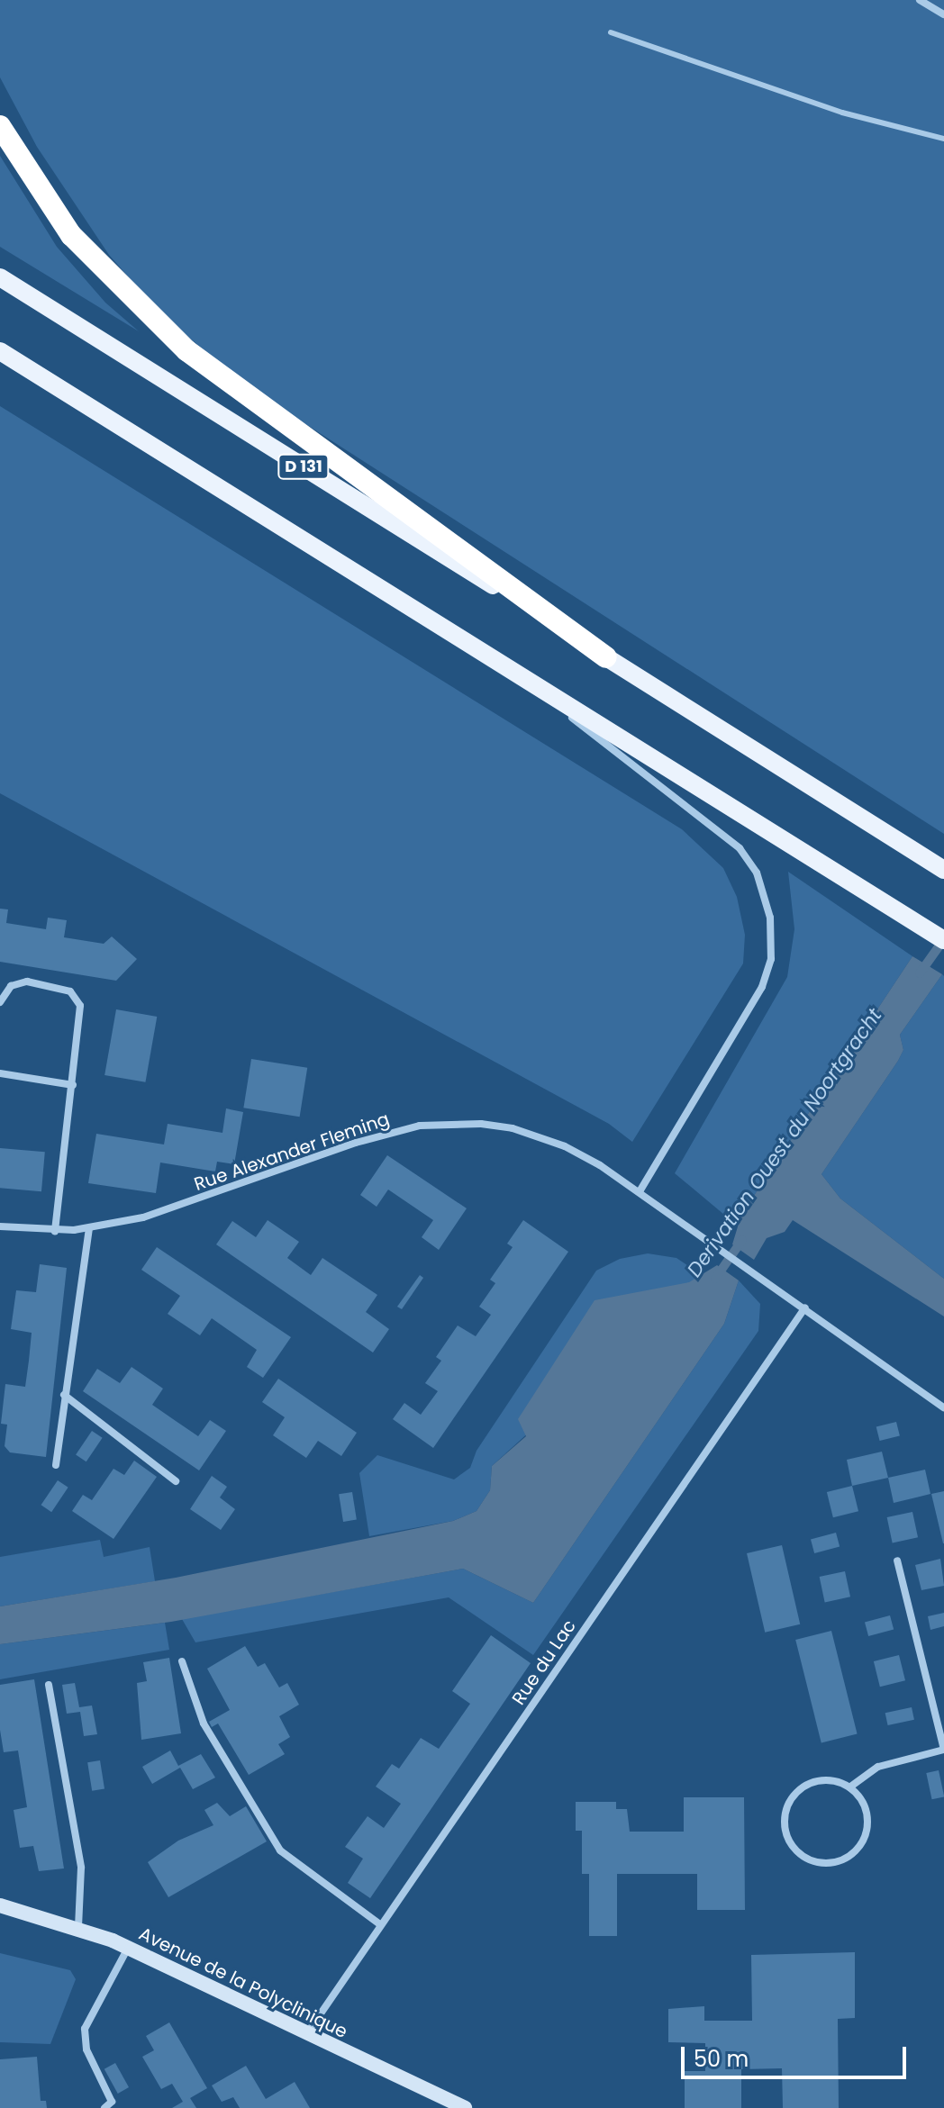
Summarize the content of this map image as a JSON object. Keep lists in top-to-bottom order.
{
  "streets": {
    "main road": ["D 131"],
    "street": ["Rue Alexander Fleming", "Rue du Lac", "Avenue de la Polyclinique"]
  },
  "crossings": [
    ["Rue Alexander Fleming", "Rue du Lac"],
    ["Rue du Lac", "Avenue de la Polyclinique"]
  ],
  "water": ["Derivation Ouest du Noortgracht"],
  "scale_bar": "50 m"
}
